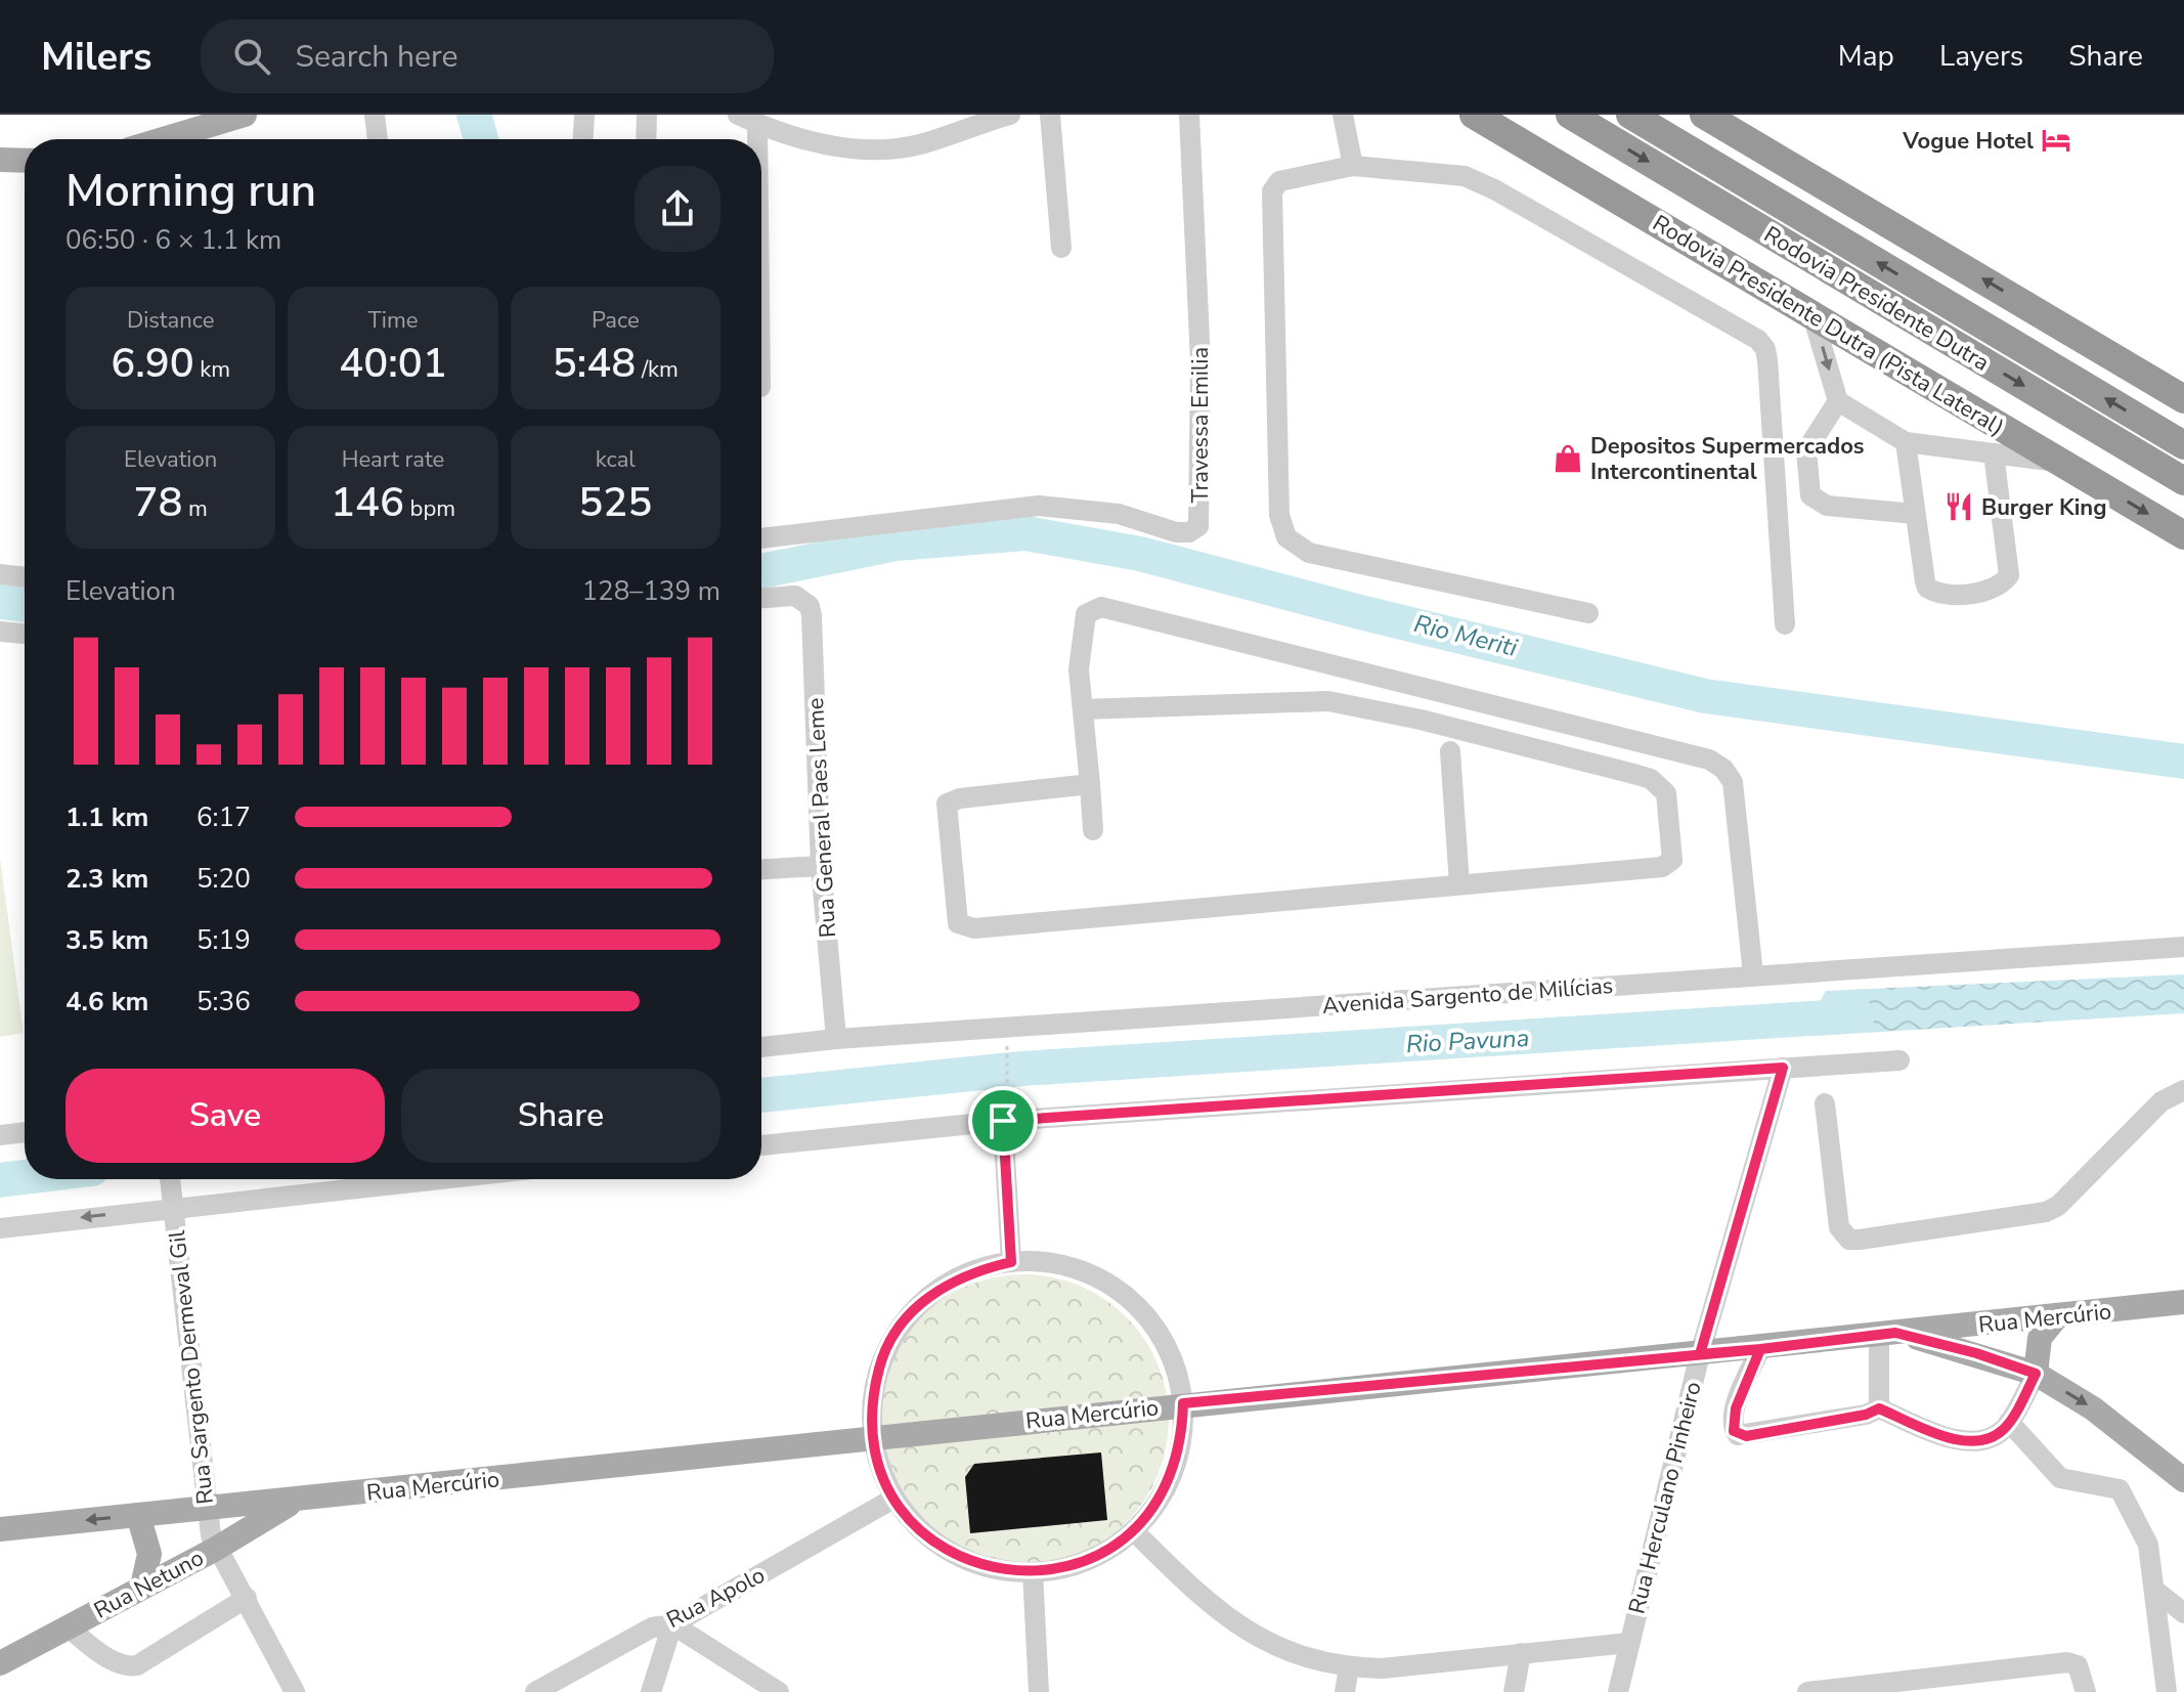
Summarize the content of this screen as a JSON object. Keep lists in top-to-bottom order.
{
  "streets": {
    "highway": ["Rodovia Presidente Dutra", "Rodovia Presidente Dutra (Pista Lateral)"],
    "main road": ["Rua Mercúrio", "Rua Netuno"],
    "street": [
      "Travessa Emilia",
      "Rua General Paes Leme",
      "Avenida Sargento de Milícias",
      "Rua Sargento Dermeval Gil",
      "Rua Herculano Pinheiro",
      "Rua Apolo"
    ]
  },
  "crossings": [
    ["Rua General Paes Leme", "Avenida Sargento de Milícias"],
    ["Rua Mercúrio", "Rua Sargento Dermeval Gil"],
    ["Rua Mercúrio", "Rua Herculano Pinheiro"],
    ["Rua Mercúrio", "Rua Netuno"],
    ["Rua Sargento Dermeval Gil", "Rua Netuno"]
  ],
  "water": ["Rio Meriti", "Rio Pavuna"],
  "places": {
    "hotel": ["Vogue Hotel"],
    "shop": ["Depositos Supermercados Intercontinental"],
    "restaurant": ["Burger King"]
  },
  "page": {
    "header": "Milers",
    "search": "Search here",
    "nav": ["Map", "Layers", "Share"],
    "heading": ["Morning run", "06:50 · 6 × 1.1 km"],
    "stats": [
      ["Distance", "6.90 km"],
      ["Time", "40:01"],
      ["Pace", "5:48 /km"],
      ["Elevation", "78 m"],
      ["Heart rate", "146 bpm"],
      ["kcal", "525"]
    ],
    "chart": ["Elevation", "128–139 m"],
    "list": [
      {
        "name": "1.1 km",
        "note": "6:17"
      },
      {
        "name": "2.3 km",
        "note": "5:20"
      },
      {
        "name": "3.5 km",
        "note": "5:19"
      },
      {
        "name": "4.6 km",
        "note": "5:36"
      }
    ],
    "buttons": ["Save", "Share"]
  }
}
